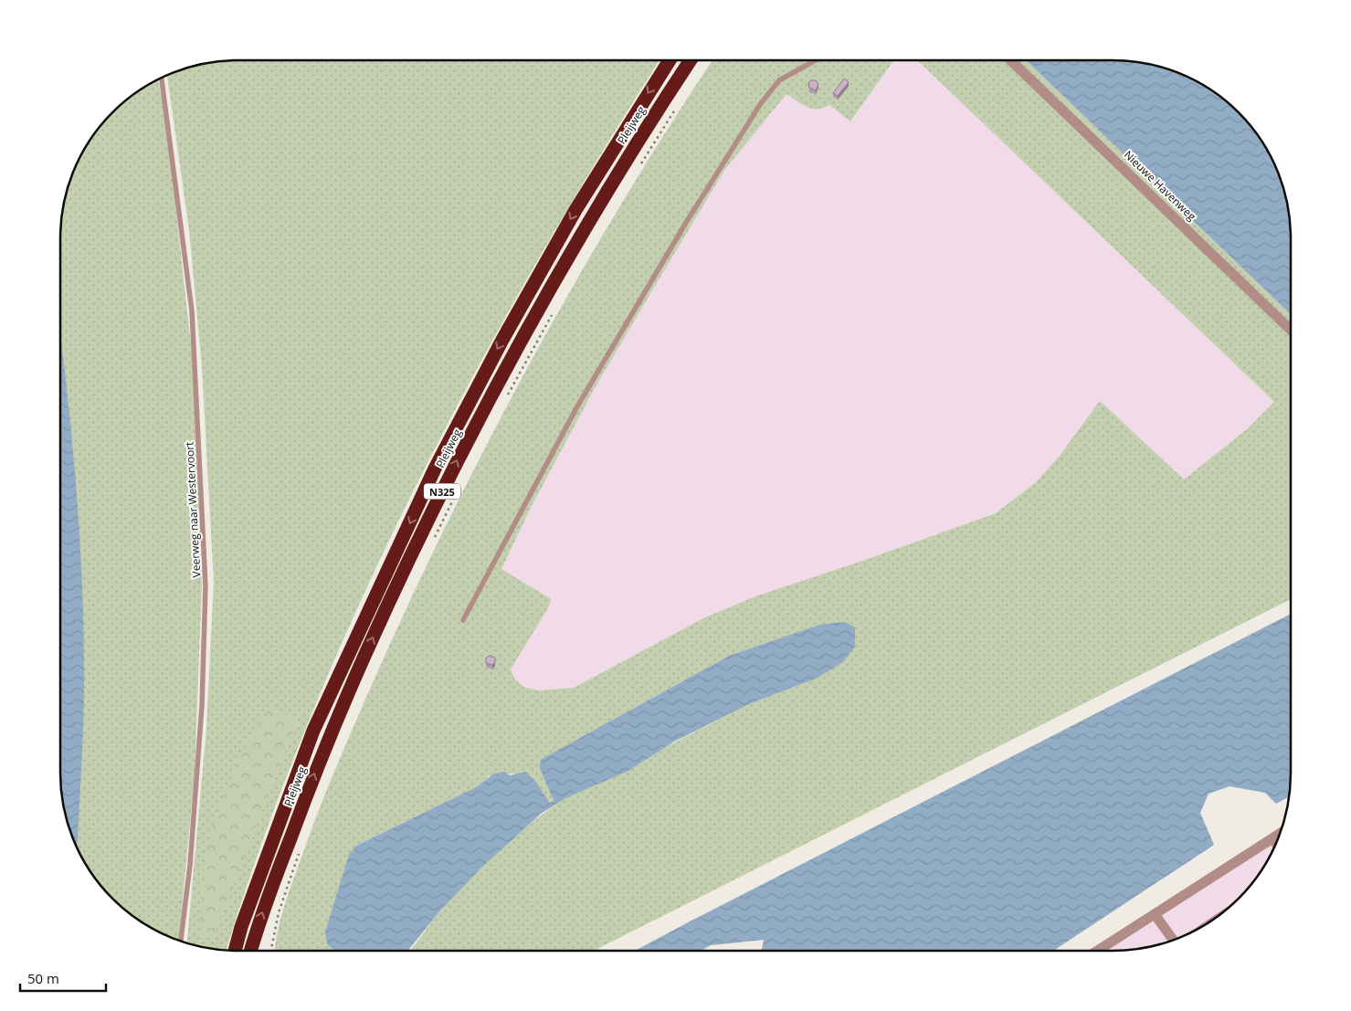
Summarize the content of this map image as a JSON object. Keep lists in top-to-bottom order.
{
  "streets": {
    "highway": ["Pleijweg", "N325"],
    "street": ["Nieuwe Havenweg"],
    "lane": ["Veerweg naar Westervoort"]
  },
  "scale_bar": "50 m"
}
